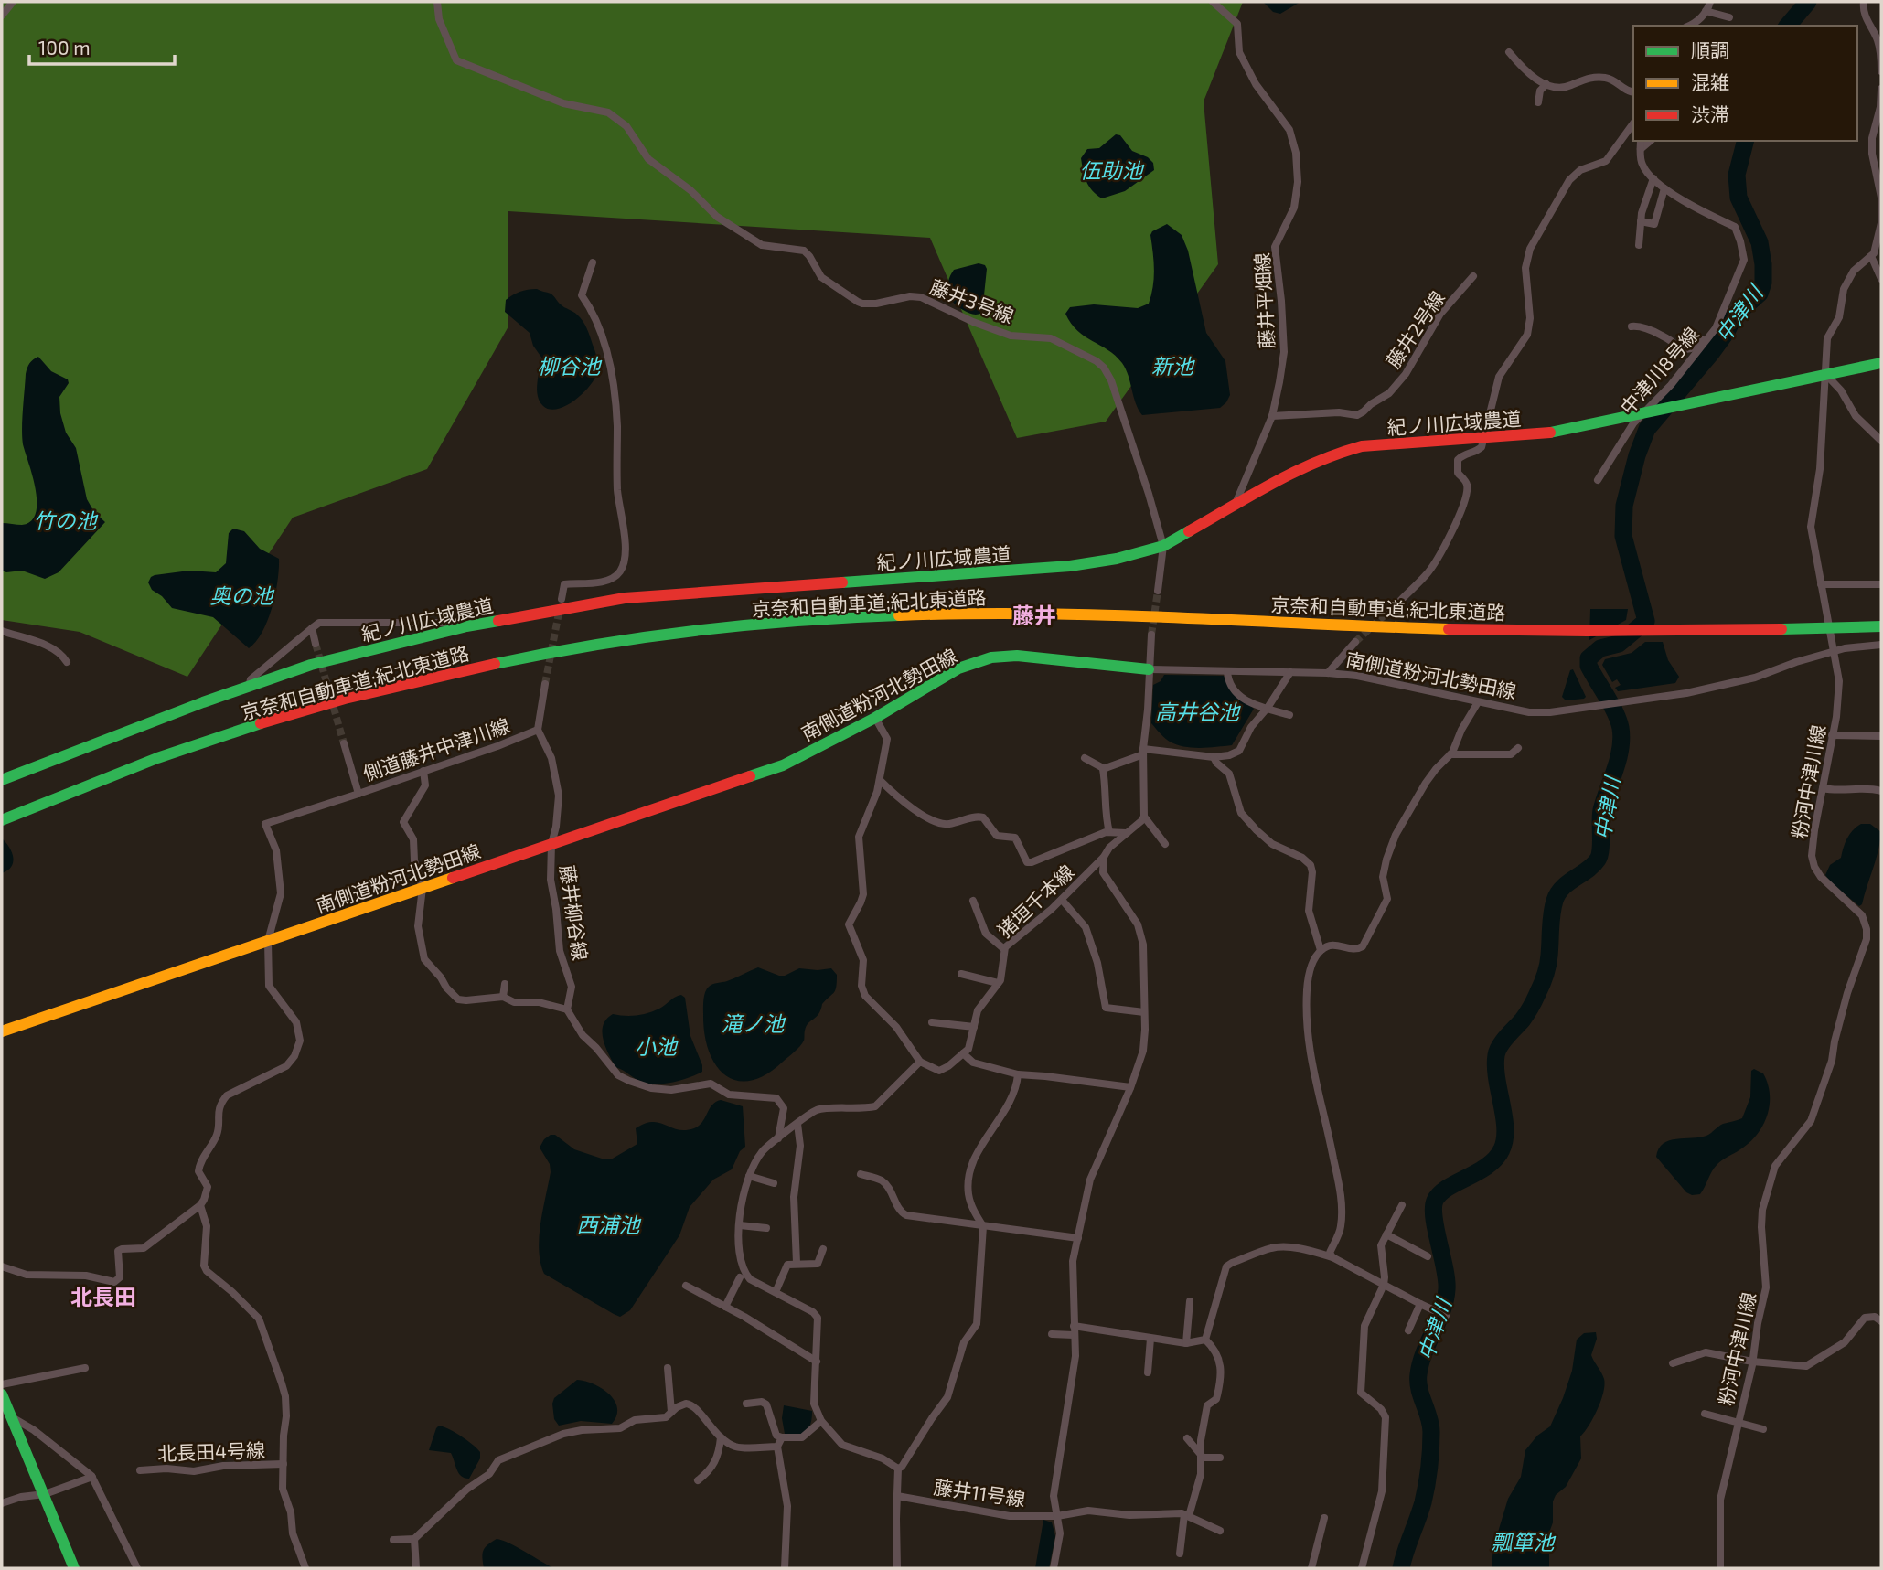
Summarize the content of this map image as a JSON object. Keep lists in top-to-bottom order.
{
  "streets": {
    "main road": ["紀ノ川広域農道", "京奈和自動車道;紀北東道路", "南側道粉河北勢田線"],
    "street": [
      "藤井3号線",
      "藤井平畑線",
      "藤井2号線",
      "中津川8号線",
      "側道藤井中津川線",
      "粉河中津川線",
      "猪垣千本線",
      "藤井柳谷線",
      "北長田4号線",
      "藤井11号線"
    ]
  },
  "crossings": [
    ["藤井3号線", "紀ノ川広域農道"],
    ["藤井平畑線", "藤井2号線"],
    ["藤井平畑線", "紀ノ川広域農道"],
    ["紀ノ川広域農道", "粉河中津川線"],
    ["南側道粉河北勢田線", "藤井柳谷線"],
    ["側道藤井中津川線", "藤井柳谷線"]
  ],
  "districts": ["藤井", "北長田"],
  "water": [
    "伍助池",
    "中津川",
    "柳谷池",
    "新池",
    "竹の池",
    "奥の池",
    "高井谷池",
    "滝ノ池",
    "小池",
    "西浦池",
    "瓢箪池"
  ],
  "legend": ["順調", "混雑", "渋滞"],
  "scale_bar": "100 m"
}
